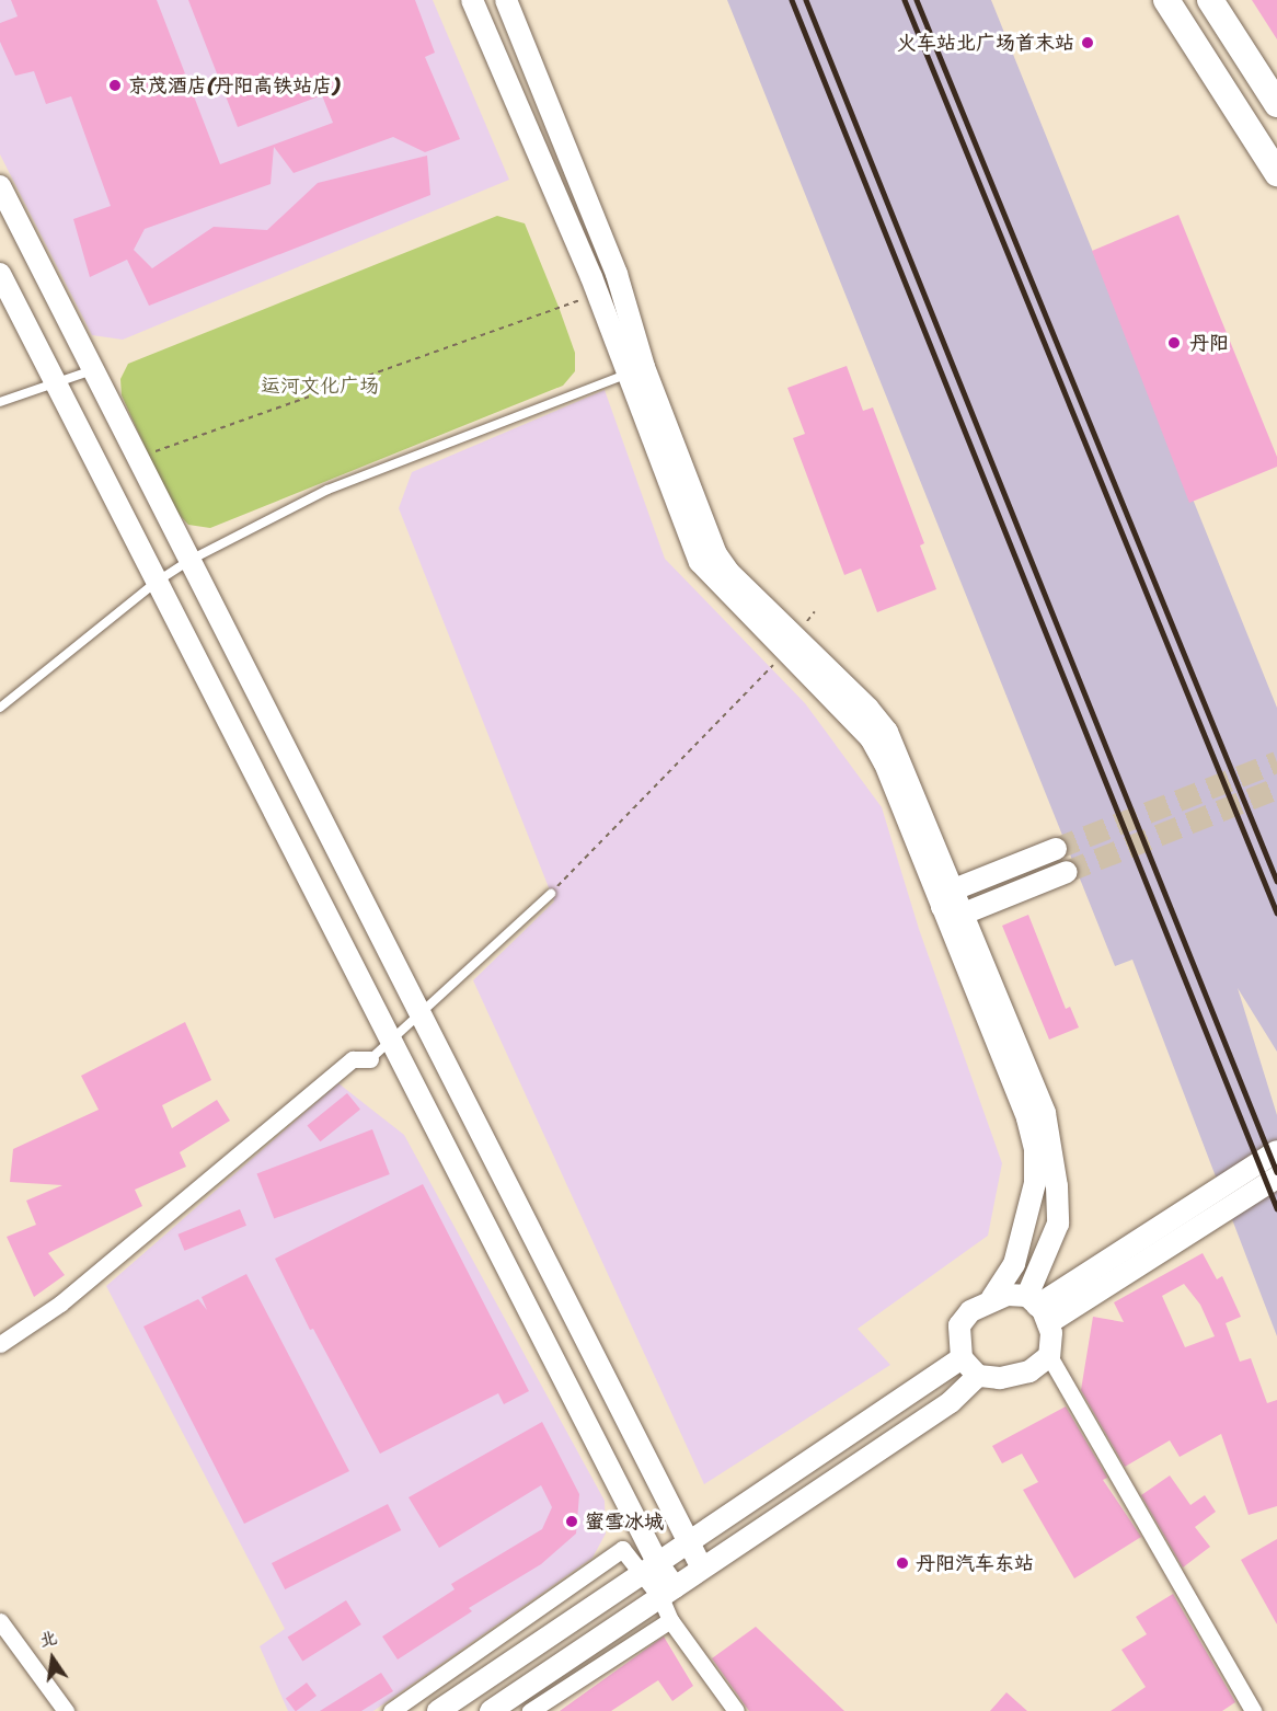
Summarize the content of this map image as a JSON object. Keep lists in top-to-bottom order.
{
  "parks": ["运河文化广场"],
  "places": [
    "火车站北广场首末站",
    "京茂酒店(丹阳高铁站店)",
    "丹阳",
    "蜜雪冰城",
    "丹阳汽车东站"
  ],
  "north": "top"
}
